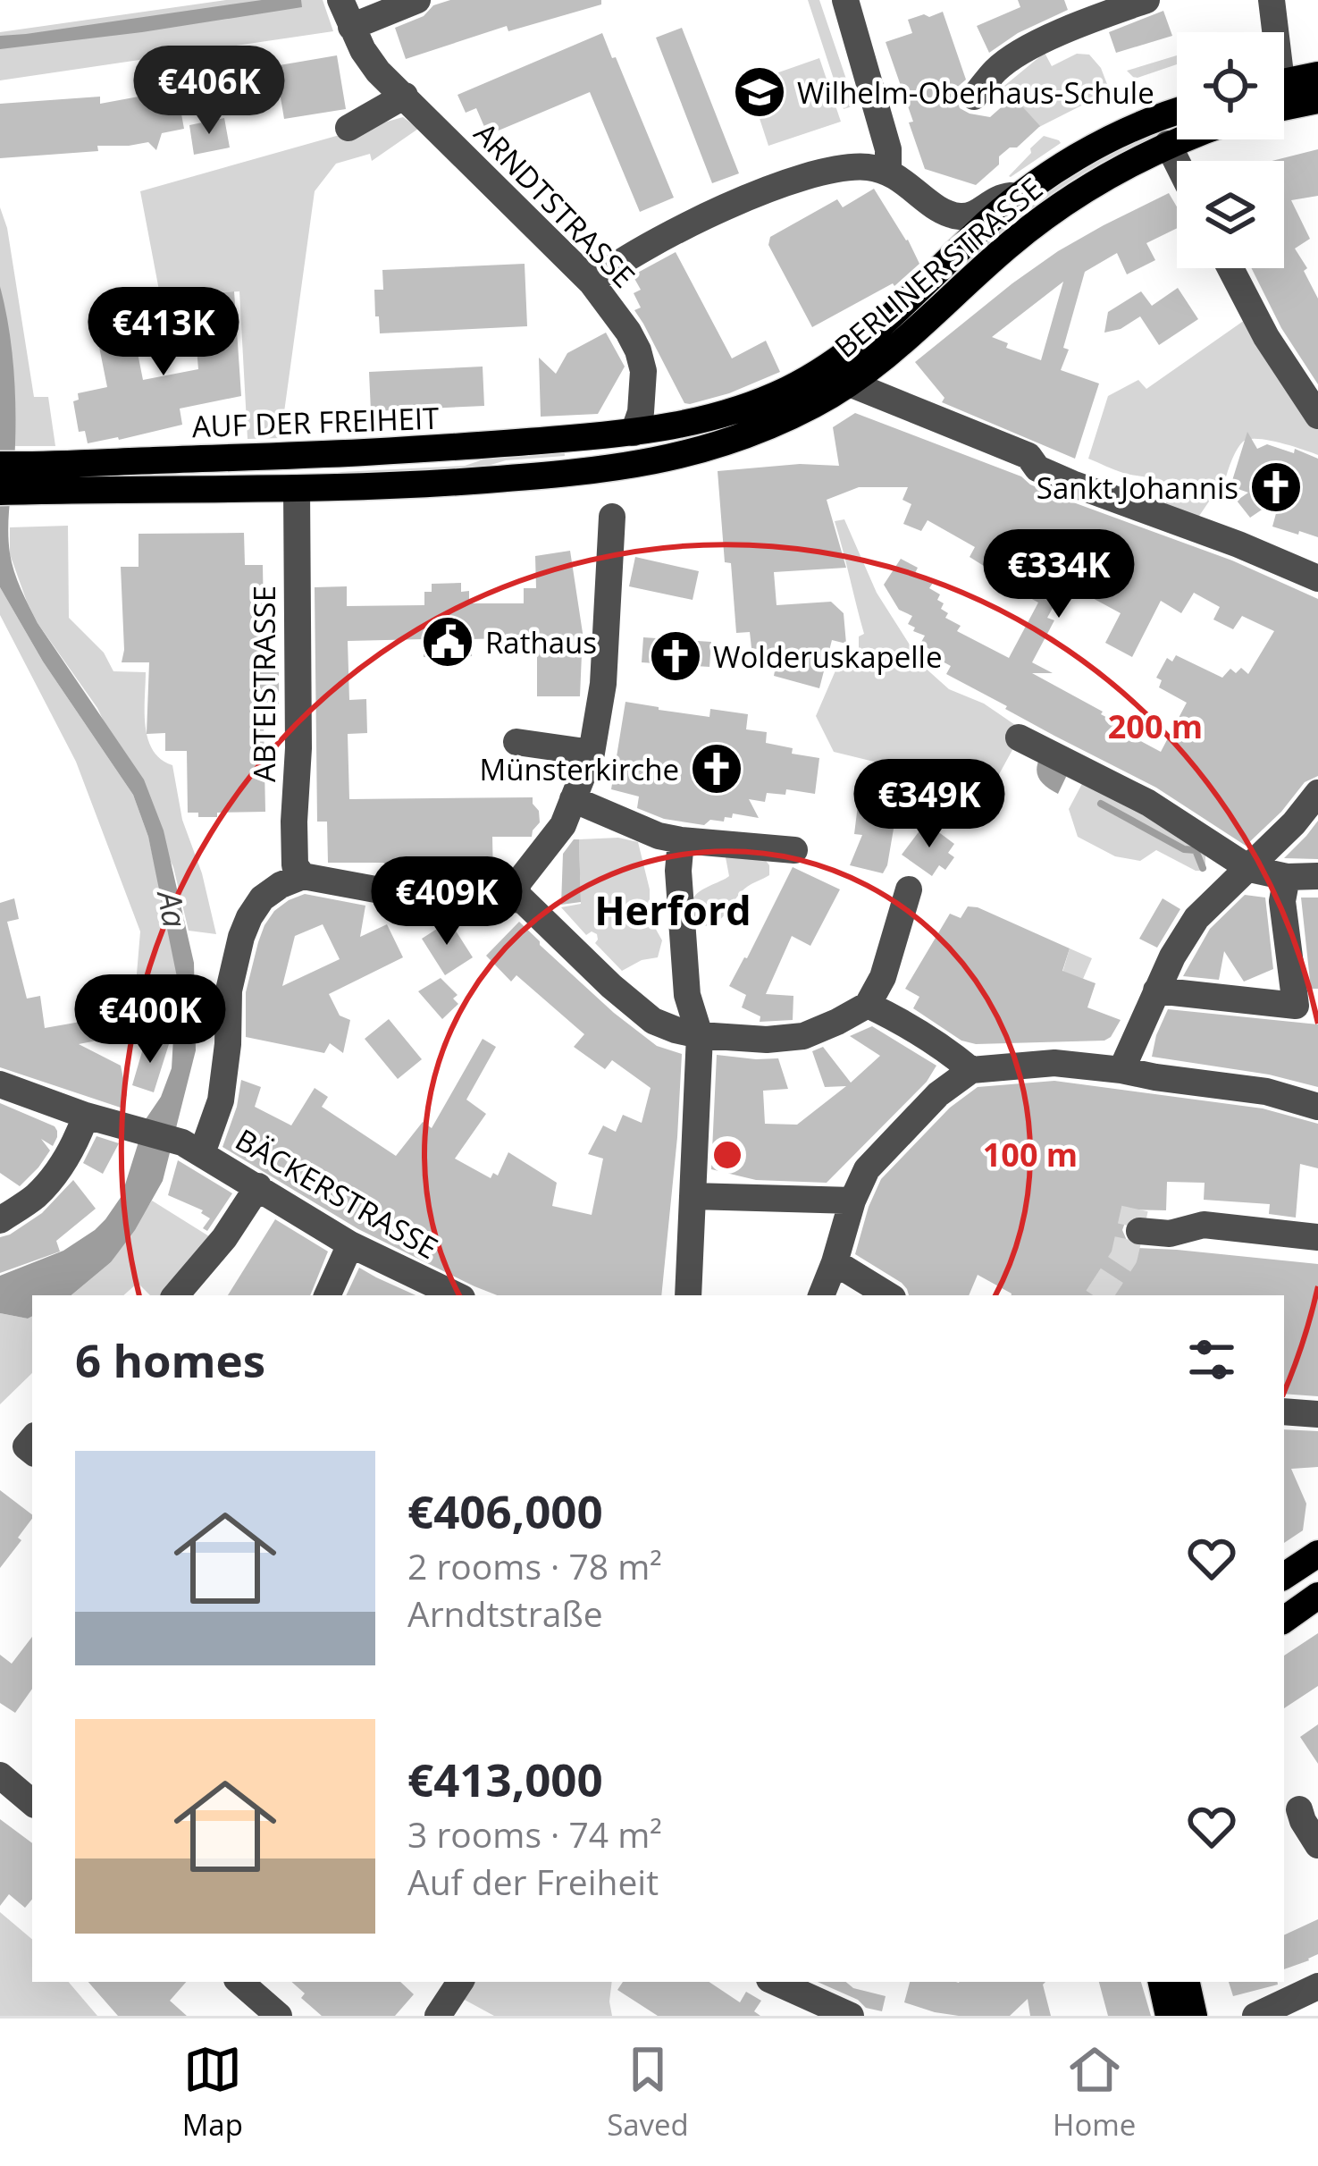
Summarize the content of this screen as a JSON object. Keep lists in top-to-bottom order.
{
  "streets": {
    "main road": ["BERLINER STRASSE", "AUF DER FREIHEIT"],
    "street": ["ARNDTSTRASSE", "ABTEISTRASSE", "BÄCKERSTRASSE"]
  },
  "crossings": [
    ["ARNDTSTRASSE", "BERLINER STRASSE"],
    ["ARNDTSTRASSE", "AUF DER FREIHEIT"],
    ["BERLINER STRASSE", "AUF DER FREIHEIT"],
    ["AUF DER FREIHEIT", "ABTEISTRASSE"]
  ],
  "districts": ["Herford"],
  "water": ["Aa"],
  "places": {
    "school or university": ["Wilhelm-Oberhaus-Schule"],
    "church": ["Sankt Johannis", "Wolderuskapelle", "Münsterkirche"],
    "public building": ["Rathaus"]
  },
  "page": {
    "price": [
      "€406K",
      "€413K",
      "€334K",
      "€349K",
      "€409K",
      "€400K"
    ],
    "heading": "6 homes",
    "list": [
      {
        "name": "€406,000",
        "note": "2 rooms · 78 m² · Arndtstraße"
      },
      {
        "name": "€413,000",
        "note": "3 rooms · 74 m² · Auf der Freiheit"
      }
    ],
    "tabs": ["Map", "Saved", "Home"]
  },
  "rings": ["200 m", "100 m"]
}
